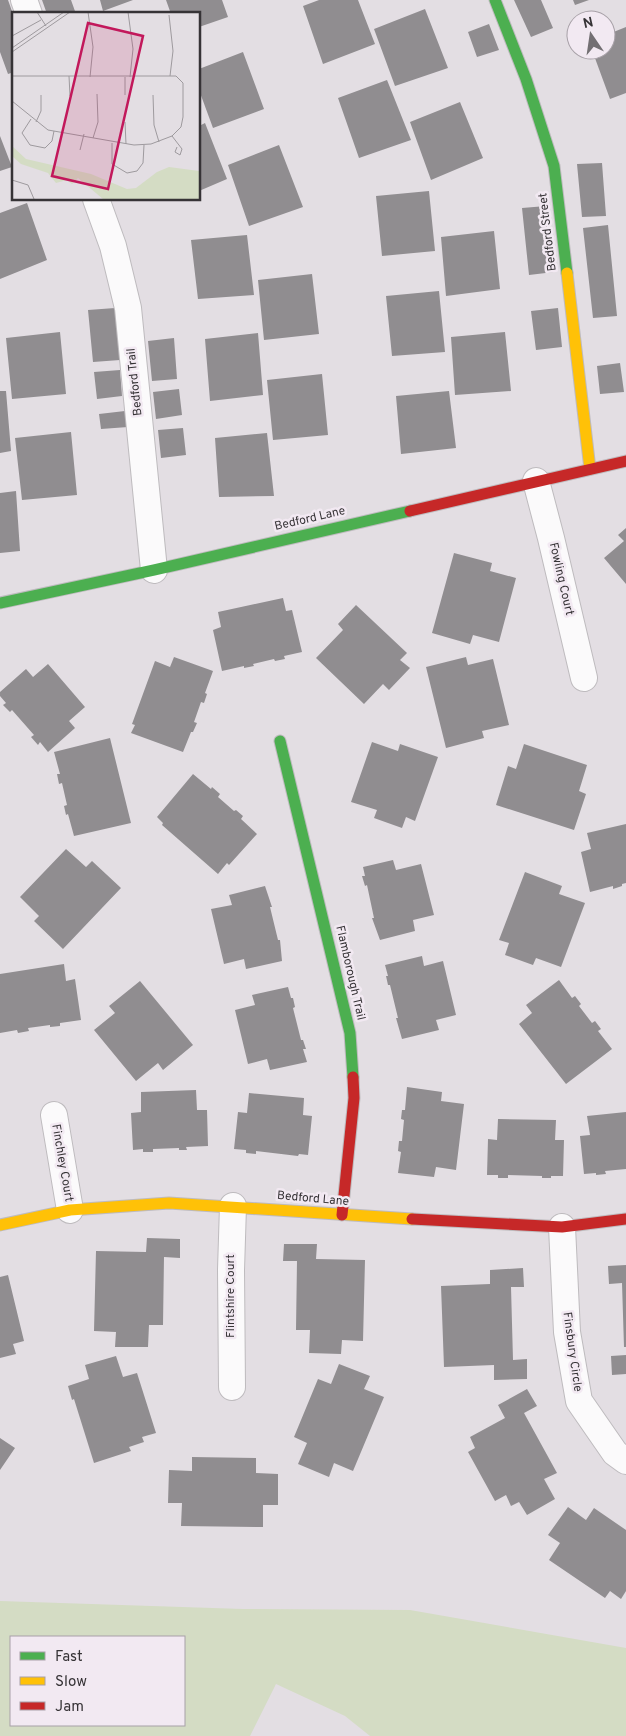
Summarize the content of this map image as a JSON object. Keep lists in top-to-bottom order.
{
  "streets": {
    "street": [
      "Bedford Street",
      "Bedford Trail",
      "Bedford Lane",
      "Fowling Court",
      "Flamborough Trail",
      "Finchley Court",
      "Flintshire Court",
      "Finsbury Circle"
    ]
  },
  "crossings": [
    ["Bedford Street", "Bedford Lane"],
    ["Bedford Trail", "Bedford Lane"],
    ["Bedford Lane", "Fowling Court"],
    ["Bedford Lane", "Flamborough Trail"],
    ["Bedford Lane", "Finchley Court"],
    ["Bedford Lane", "Flintshire Court"],
    ["Bedford Lane", "Finsbury Circle"]
  ],
  "legend": ["Fast", "Slow", "Jam"],
  "north": "top"
}
